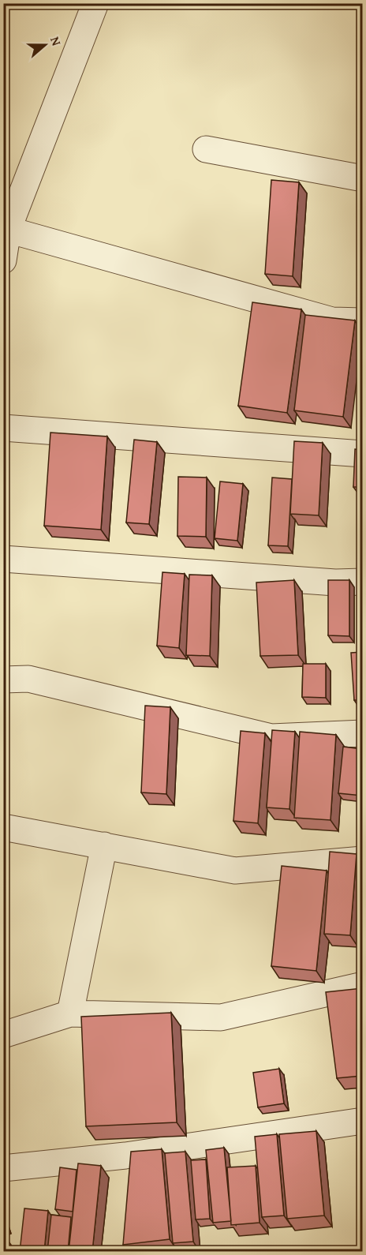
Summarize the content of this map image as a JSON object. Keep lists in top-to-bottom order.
{
  "north": "right"
}
